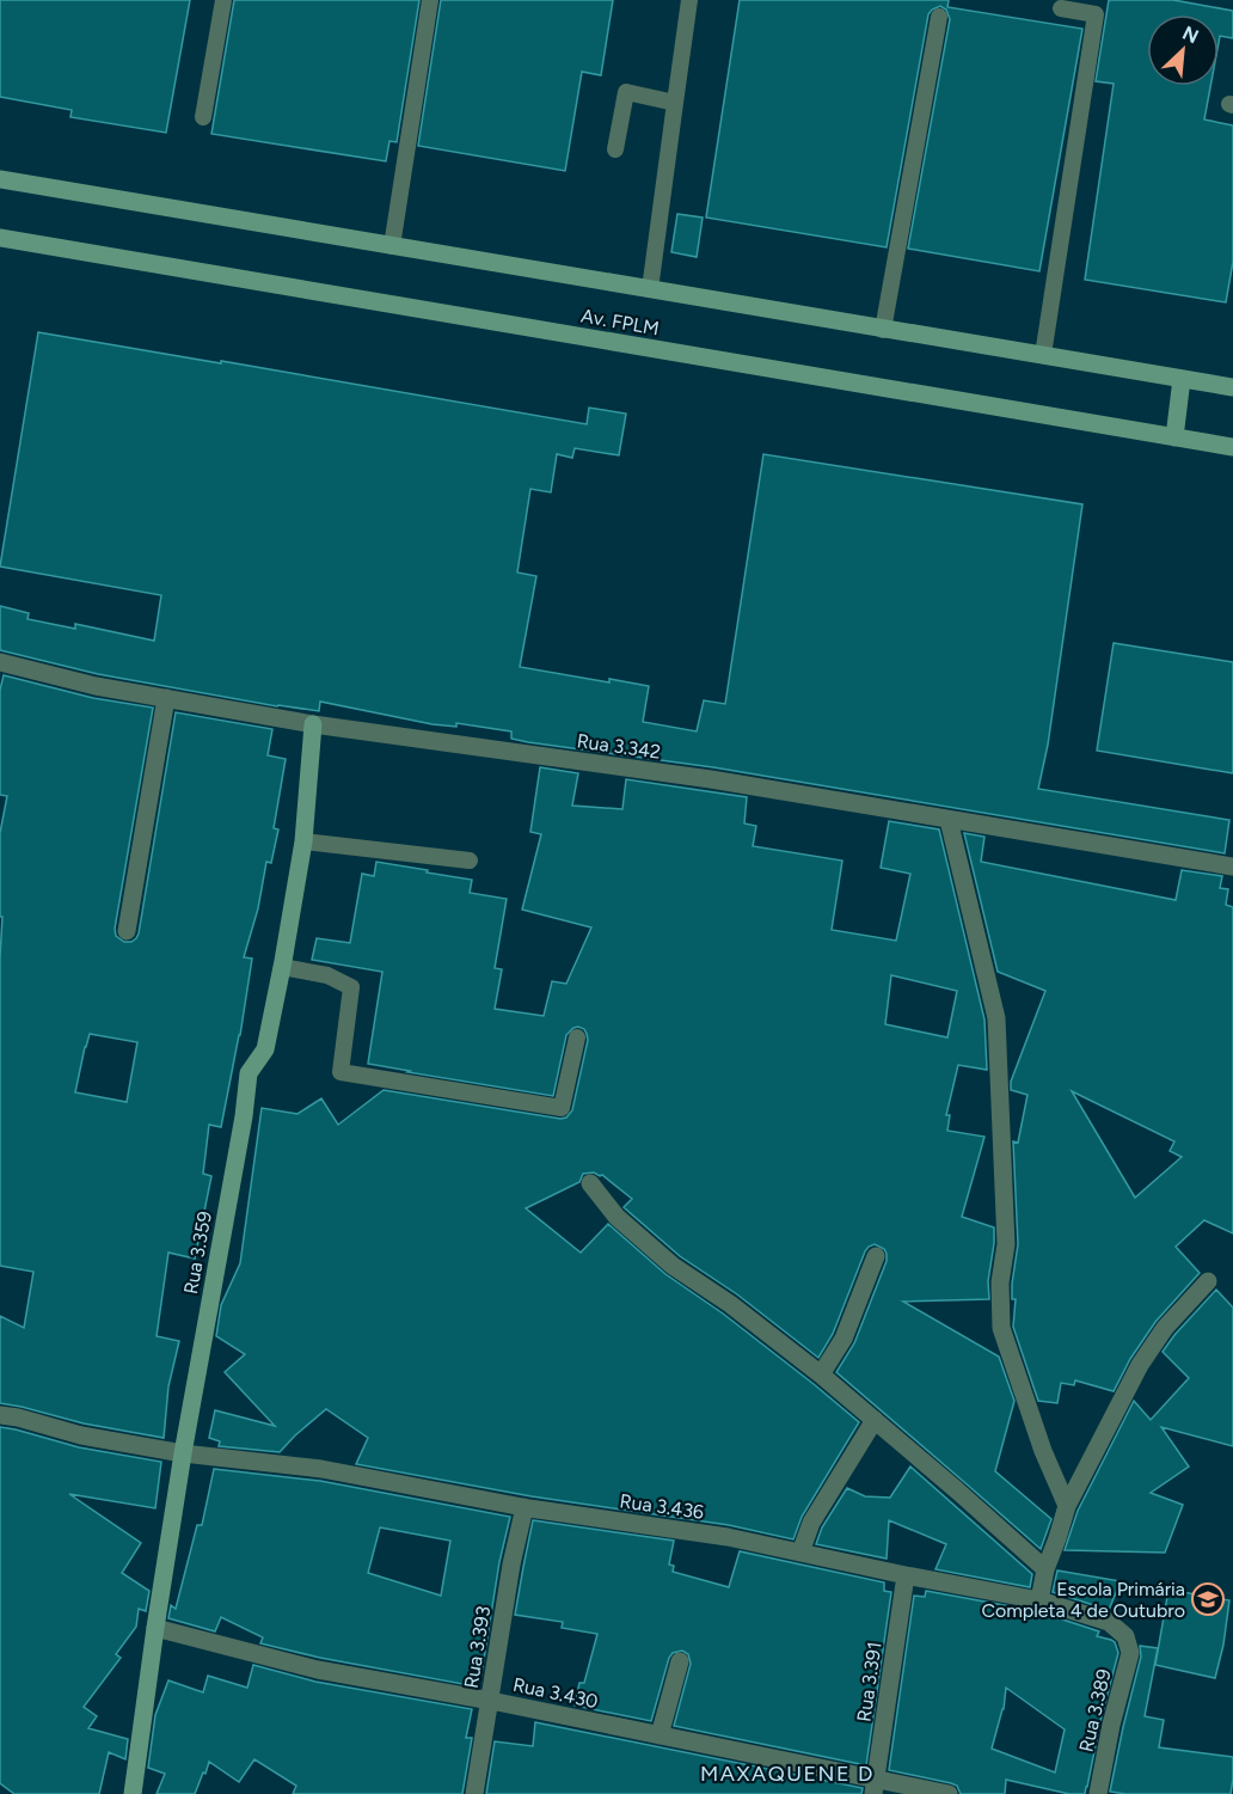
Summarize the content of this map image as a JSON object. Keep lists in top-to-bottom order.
{
  "streets": {
    "main road": ["Av. FPLM", "Rua 3.359"],
    "street": [
      "Rua 3.342",
      "Rua 3.436",
      "Rua 3.393",
      "Rua 3.391",
      "Rua 3.430",
      "Rua 3.389"
    ]
  },
  "crossings": [
    ["Rua 3.342", "Rua 3.359"],
    ["Rua 3.359", "Rua 3.436"],
    ["Rua 3.359", "Rua 3.430"],
    ["Rua 3.436", "Rua 3.393"],
    ["Rua 3.436", "Rua 3.391"],
    ["Rua 3.436", "Rua 3.389"],
    ["Rua 3.393", "Rua 3.430"],
    ["Rua 3.391", "Rua 3.430"]
  ],
  "districts": ["MAXAQUENE D"],
  "places": {
    "school or university": ["Escola Primária Completa 4 de Outubro"]
  },
  "north": "top right"
}
